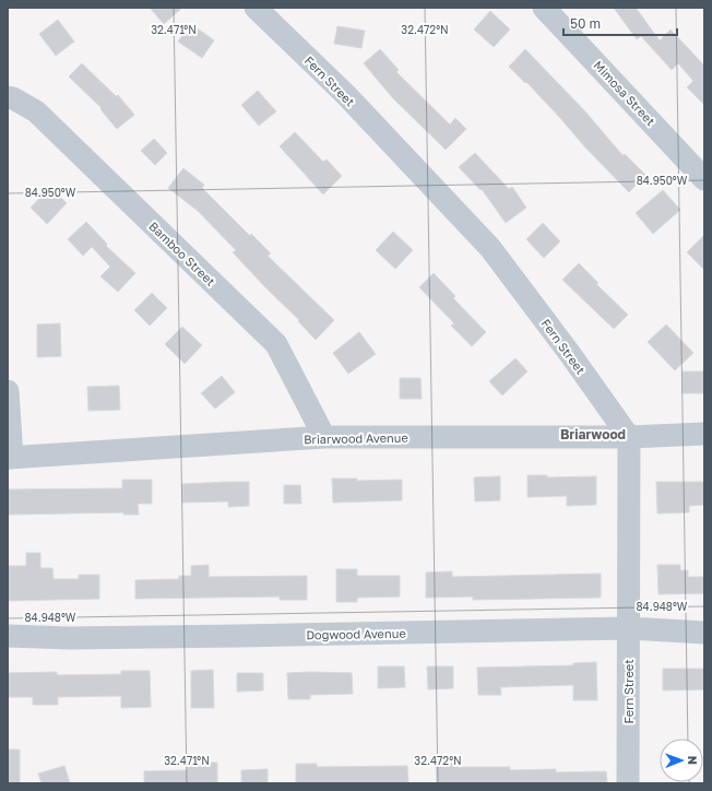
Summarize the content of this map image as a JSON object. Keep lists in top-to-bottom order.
{
  "streets": {
    "street": [
      "Fern Street",
      "Mimosa Street",
      "Bamboo Street",
      "Briarwood Avenue",
      "Dogwood Avenue"
    ]
  },
  "crossings": [
    ["Fern Street", "Briarwood Avenue"],
    ["Fern Street", "Dogwood Avenue"],
    ["Bamboo Street", "Briarwood Avenue"]
  ],
  "districts": ["Briarwood"],
  "scale_bar": "50 m",
  "north": "right",
  "coordinates": [
    "32.471°N",
    "32.472°N",
    "84.950°W",
    "84.948°W"
  ]
}
